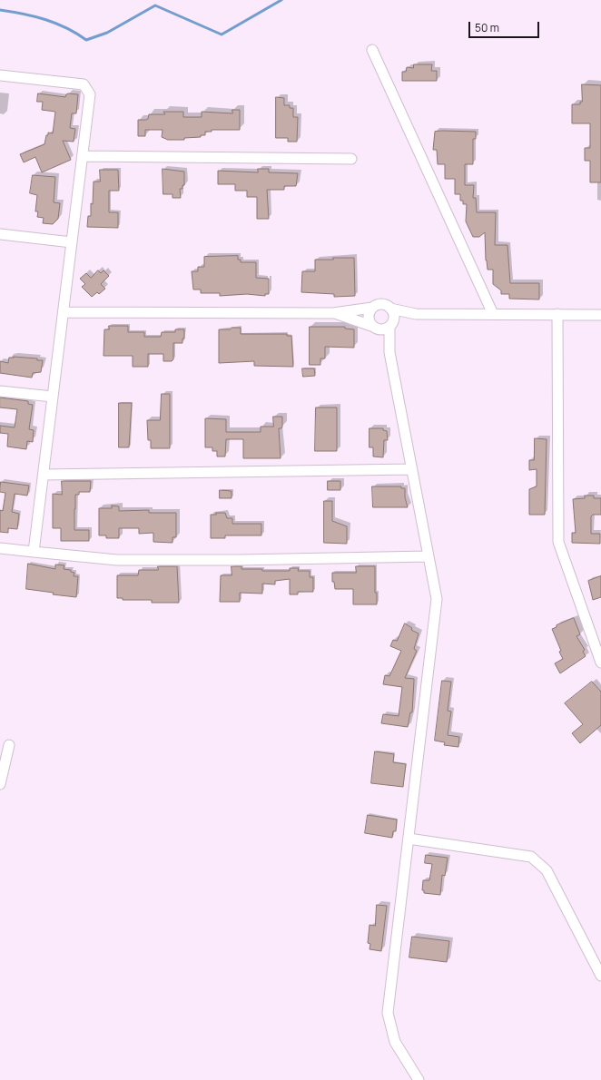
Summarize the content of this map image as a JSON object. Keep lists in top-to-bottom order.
{
  "scale_bar": "50 m"
}
